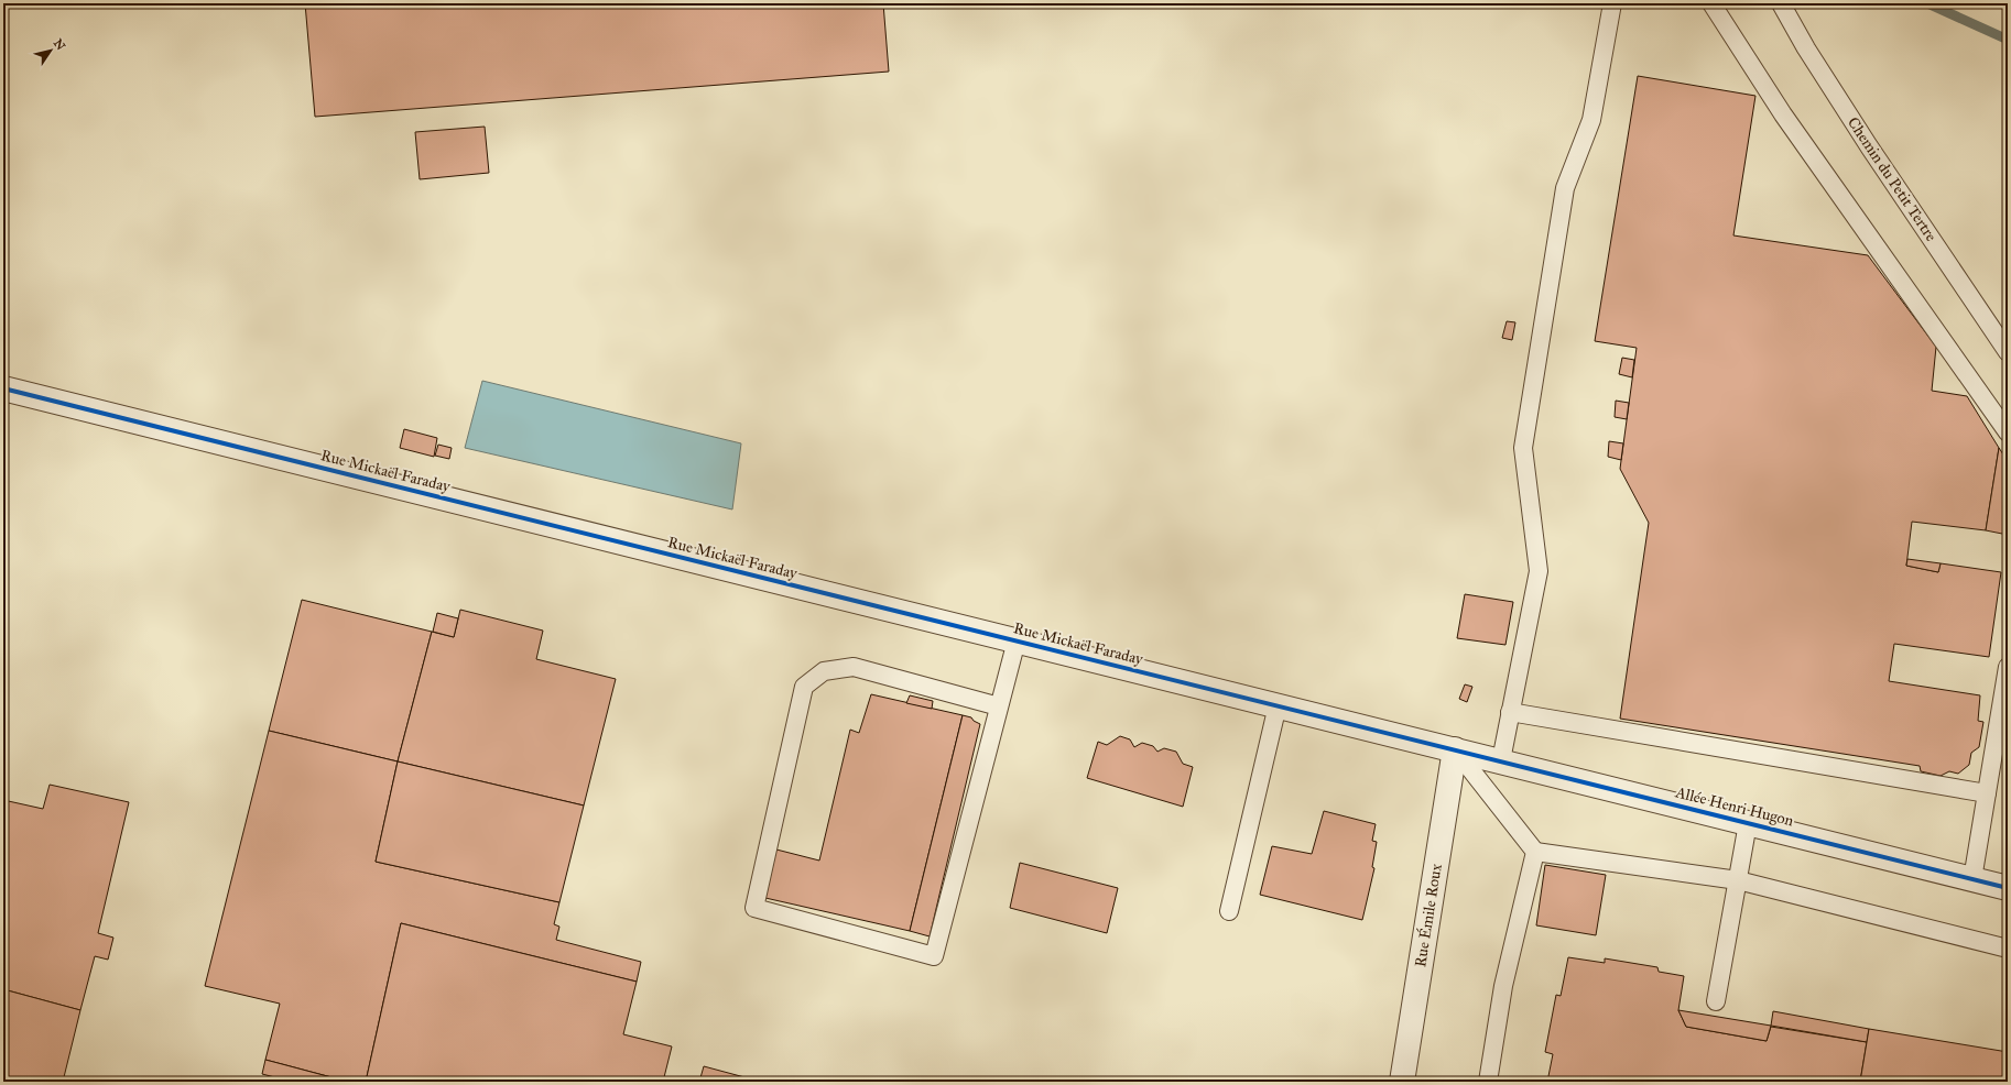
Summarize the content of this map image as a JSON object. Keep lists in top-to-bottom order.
{
  "streets": {
    "street": ["Rue Mickaël Faraday", "Allée Henri Hugon", "Rue Émile Roux"],
    "lane": ["Chemin du Petit Tertre"]
  },
  "crossings": [
    ["Rue Mickaël Faraday", "Allée Henri Hugon"],
    ["Rue Mickaël Faraday", "Rue Émile Roux"],
    ["Allée Henri Hugon", "Rue Émile Roux"]
  ],
  "north": "top right"
}
